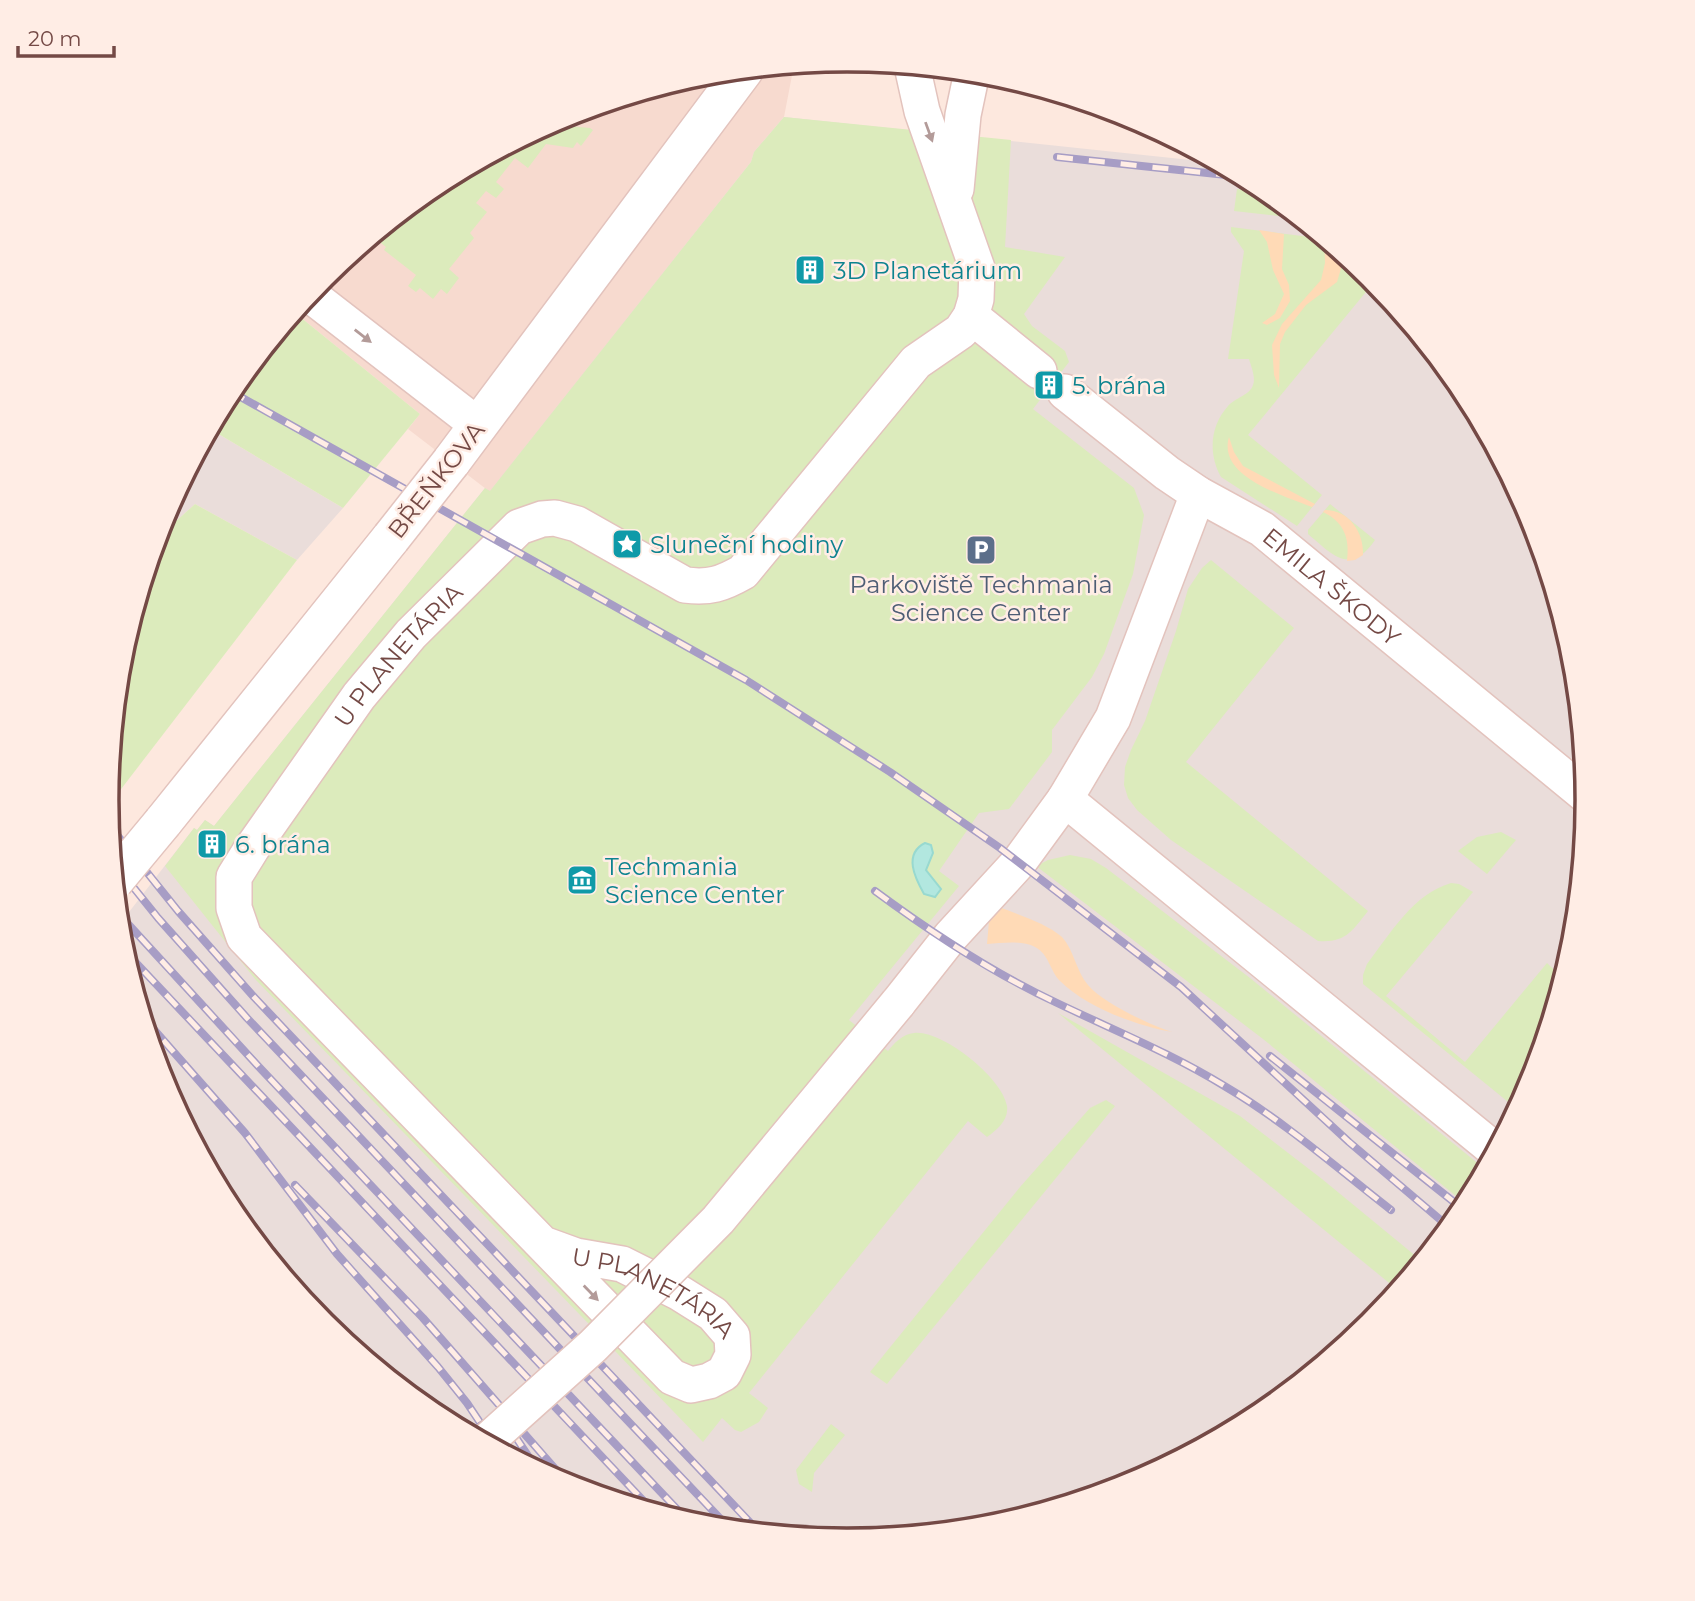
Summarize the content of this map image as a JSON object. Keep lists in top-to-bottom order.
{
  "streets": {
    "street": ["BŘEŇKOVA", "EMILA ŠKODY", "U PLANETÁRIA"]
  },
  "crossings": [
    ["EMILA ŠKODY", "U PLANETÁRIA"]
  ],
  "places": {
    "building": ["3D Planetárium", "5. brána", "6. brána"],
    "place": ["Sluneční hodiny"],
    "parking": ["Parkoviště Techmania Science Center"],
    "museum": ["Techmania Science Center"]
  },
  "scale_bar": "20 m"
}
